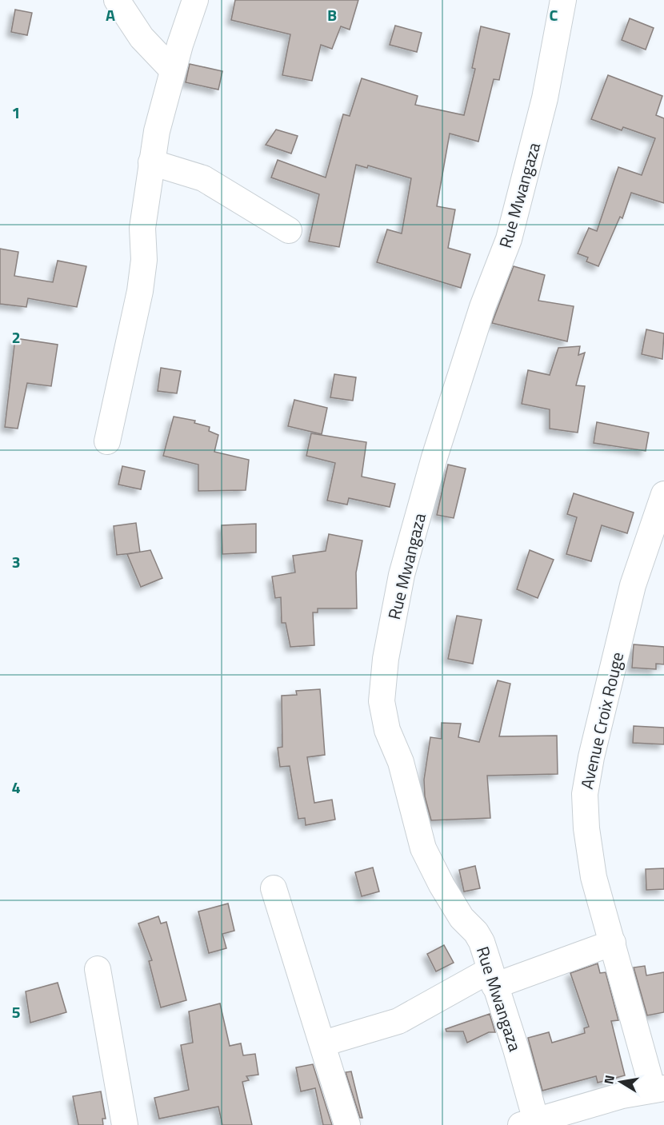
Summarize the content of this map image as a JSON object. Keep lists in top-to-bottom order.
{
  "streets": {
    "street": ["Rue Mwangaza", "Avenue Croix Rouge"]
  },
  "north": "left",
  "grid": {
    "columns": ["A", "B", "C"],
    "rows": [
      "1",
      "2",
      "3",
      "4",
      "5"
    ]
  }
}
